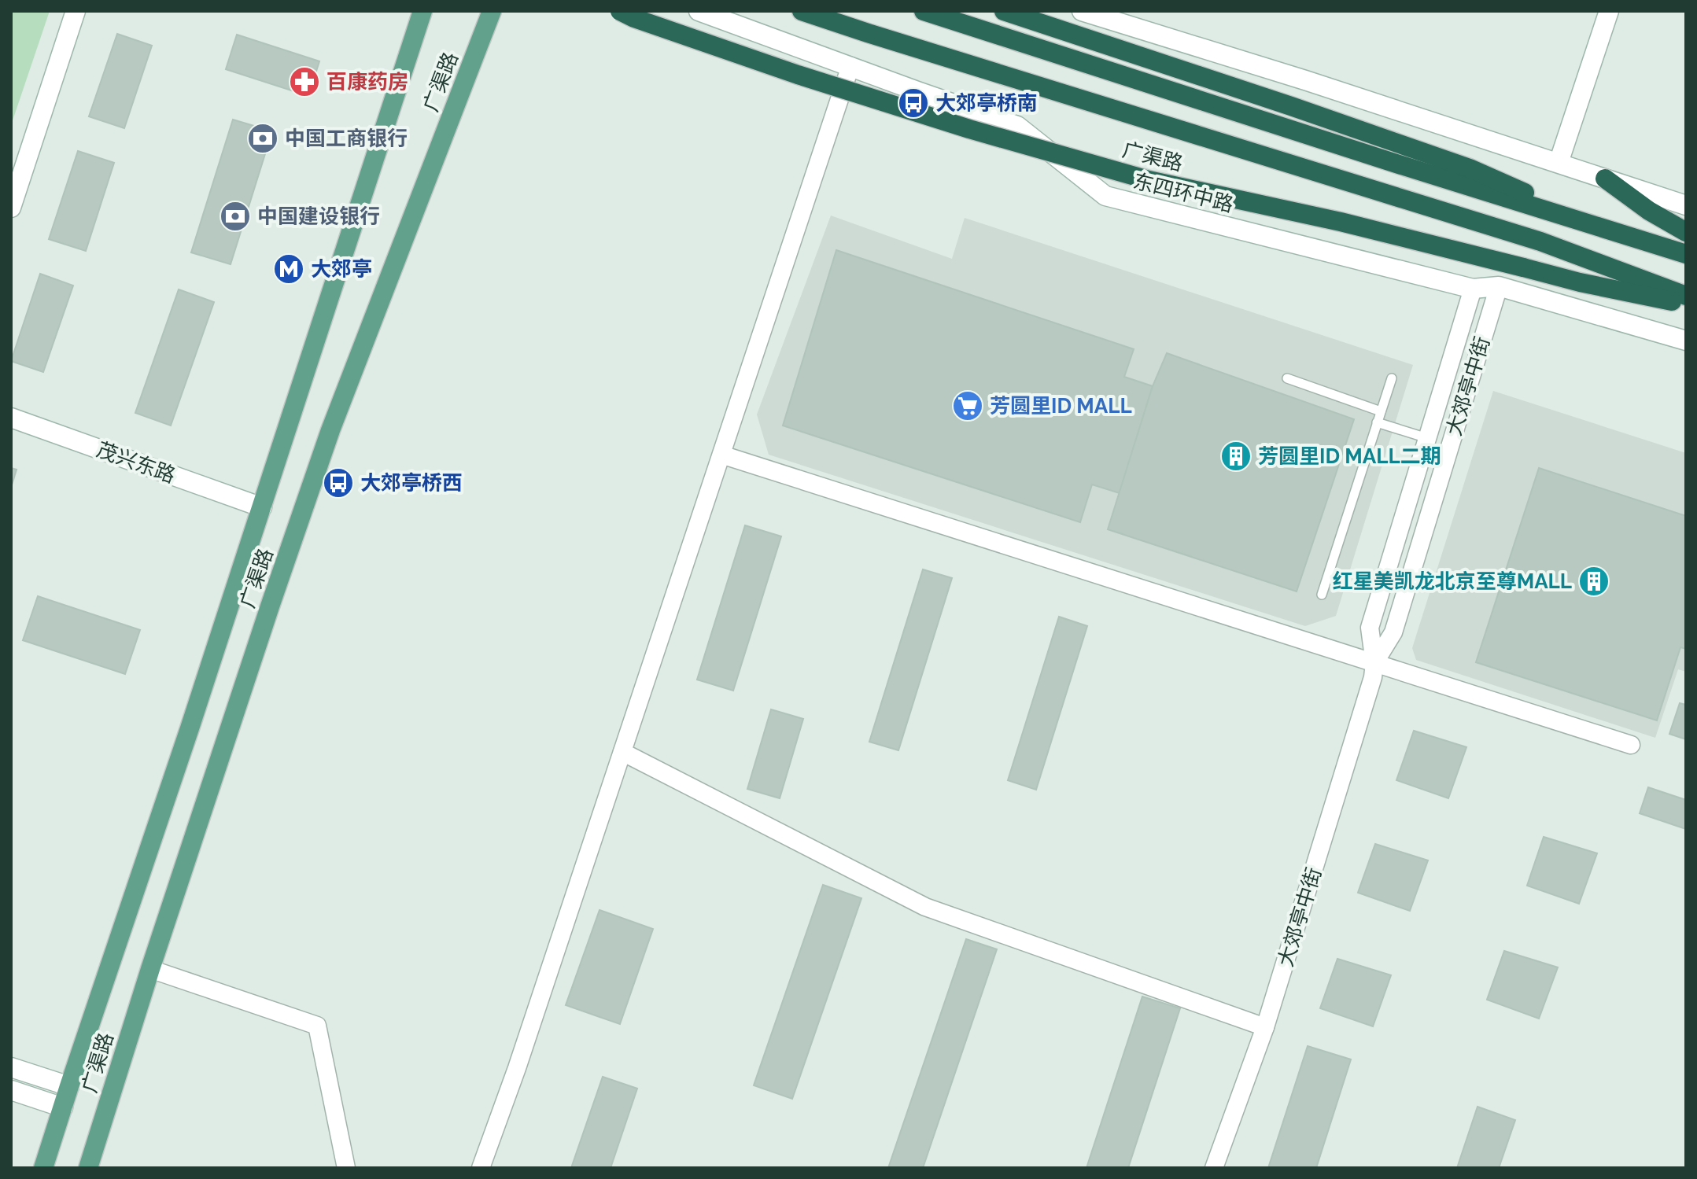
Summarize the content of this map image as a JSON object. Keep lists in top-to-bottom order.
{
  "streets": {
    "highway": ["广渠路"],
    "main road": ["东四环中路", "茂兴东路"],
    "street": ["大郊亭中街"]
  },
  "crossings": [
    ["广渠路", "茂兴东路"],
    ["东四环中路", "大郊亭中街"]
  ],
  "places": {
    "pharmacy": ["百康药房"],
    "bus stop": ["大郊亭桥南", "大郊亭桥西"],
    "bank": ["中国工商银行", "中国建设银行"],
    "metro station": ["大郊亭"],
    "supermarket": ["芳圆里ID MALL"],
    "building": ["芳圆里ID MALL二期", "红星美凯龙北京至尊MALL"]
  }
}
